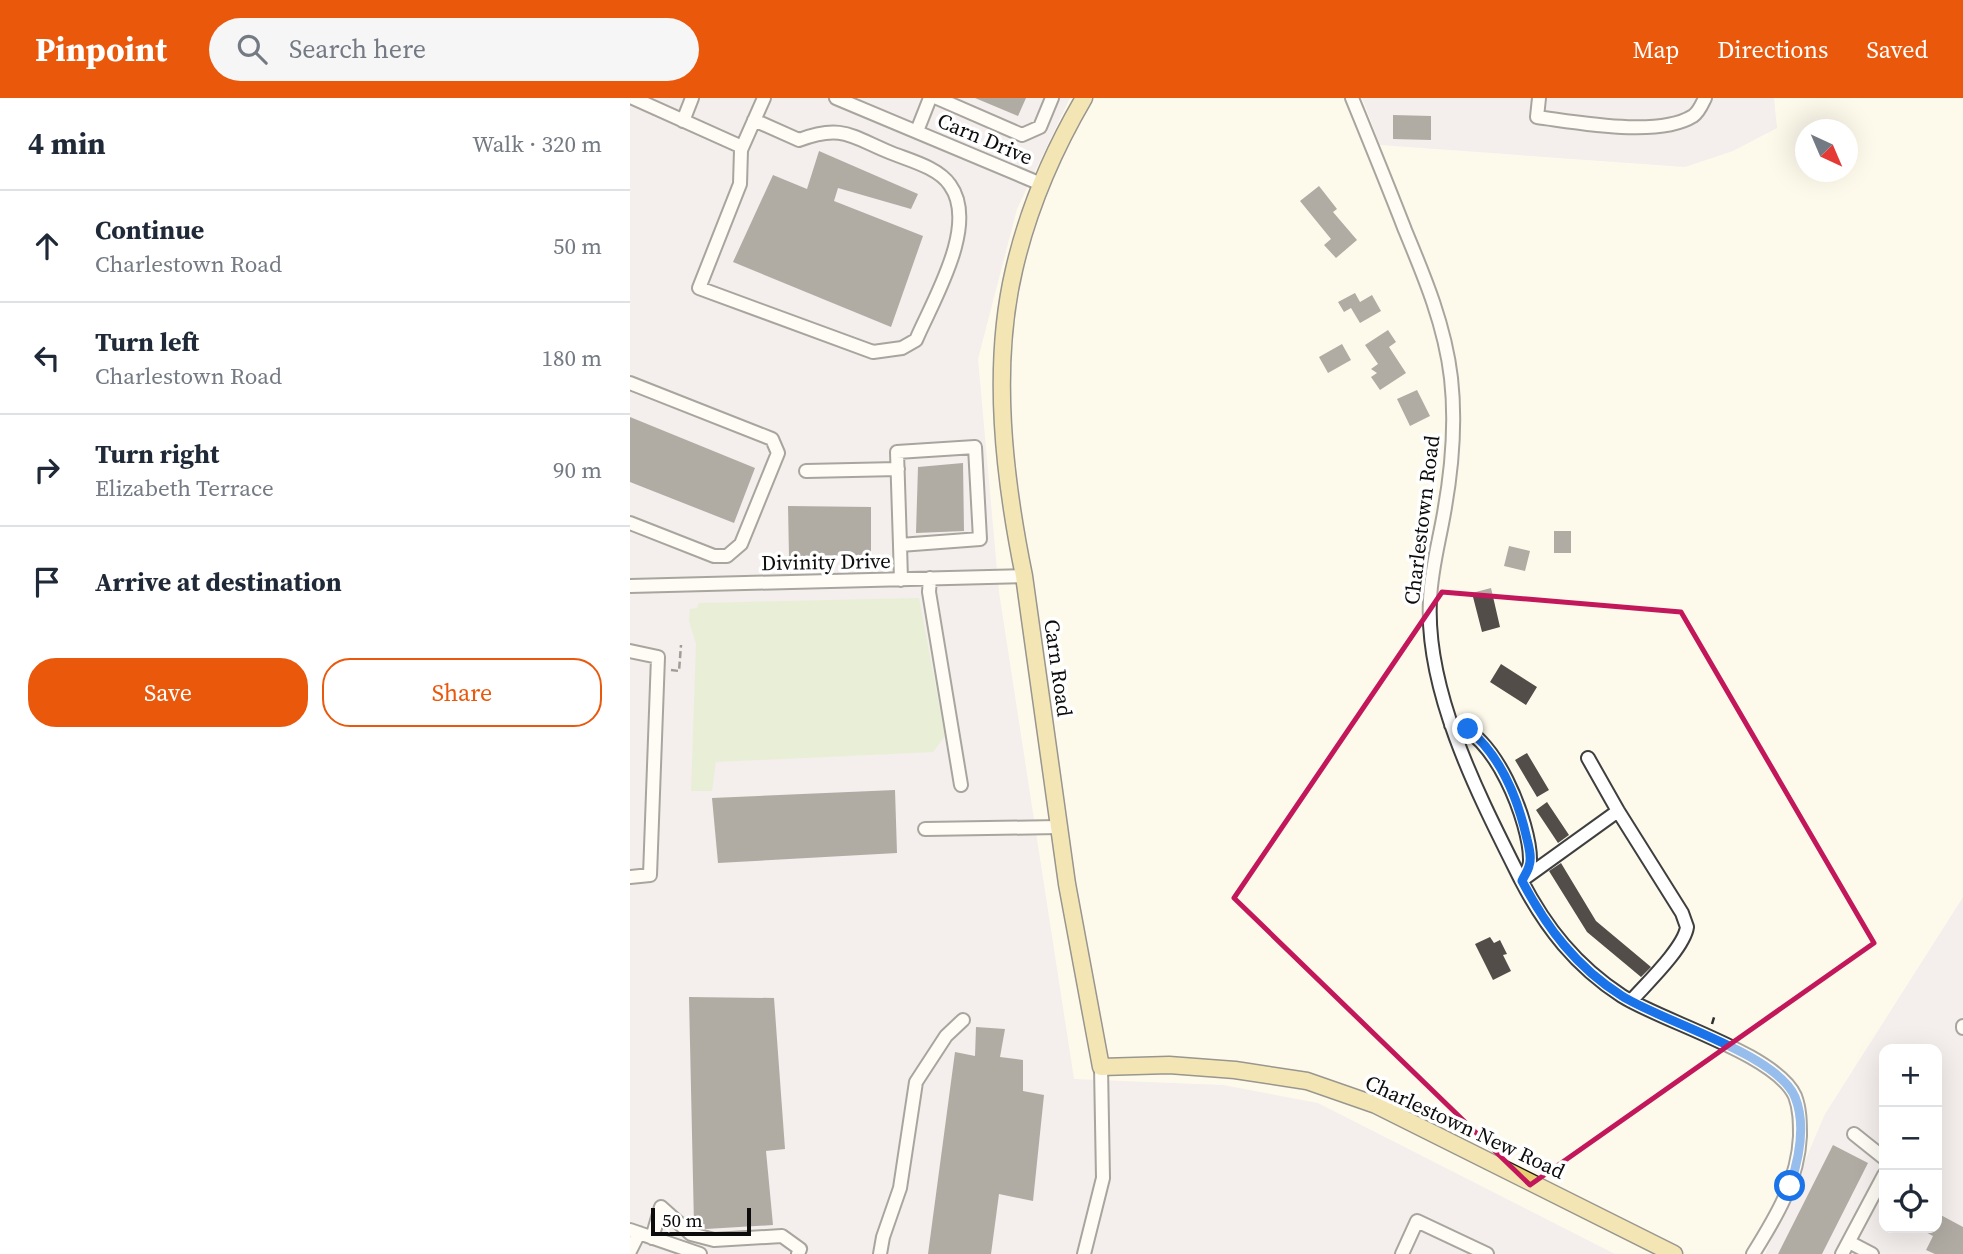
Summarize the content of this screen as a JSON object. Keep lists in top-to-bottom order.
{
  "streets": {
    "main road": ["Carn Road", "Charlestown New Road"],
    "street": ["Carn Drive", "Charlestown Road", "Divinity Drive"]
  },
  "crossings": [
    ["Carn Drive", "Carn Road"],
    ["Divinity Drive", "Carn Road"],
    ["Carn Road", "Charlestown New Road"]
  ],
  "scale_bar": "50 m",
  "north": "bottom right",
  "page": {
    "header": "Pinpoint",
    "search": "Search here",
    "nav": ["Map", "Directions", "Saved"],
    "heading": ["4 min", "Walk · 320 m"],
    "list": [
      ["Continue", "Charlestown Road", "50 m"],
      ["Turn left", "Charlestown Road", "180 m"],
      ["Turn right", "Elizabeth Terrace", "90 m"],
      "Arrive at destination"
    ],
    "buttons": ["Save", "Share"],
    "map_buttons": ["+", "−"],
    "scale": "50 m"
  }
}
